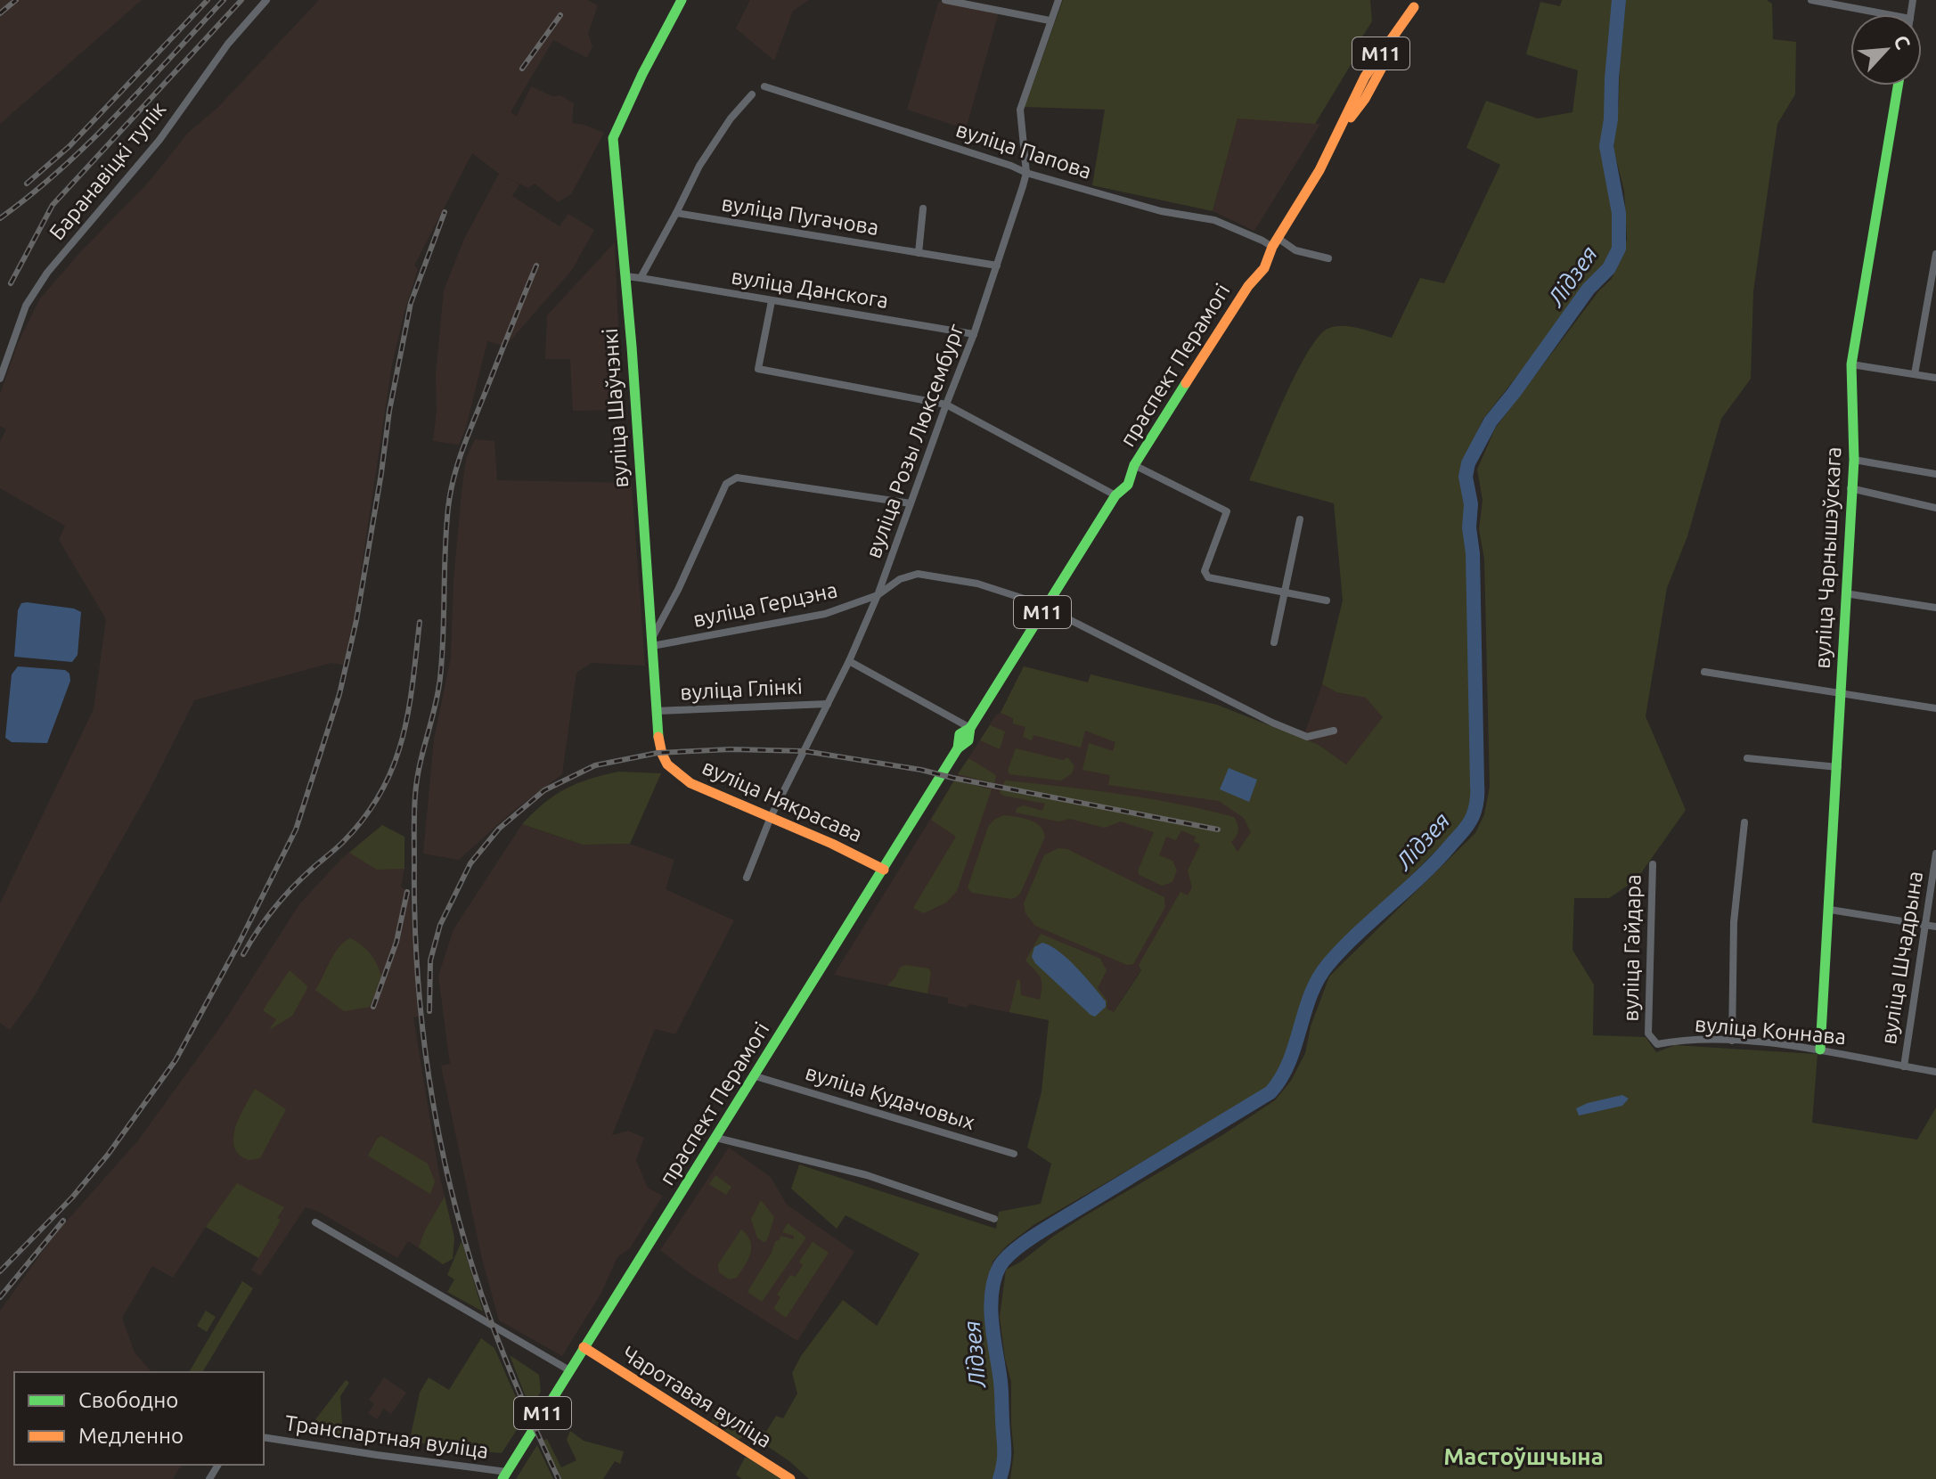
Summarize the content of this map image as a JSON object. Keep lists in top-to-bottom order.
{
  "streets": {
    "main road": [
      "М11",
      "праспект Перамогі",
      "вуліца Шаўчэнкі",
      "вуліца Чарнышэўскага",
      "вуліца Някрасава",
      "Чаротавая вуліца"
    ],
    "street": [
      "вуліца Папова",
      "Баранавіцкі тупік",
      "вуліца Пугачова",
      "вуліца Данскога",
      "вуліца Розы Люксембург",
      "вуліца Герцэна",
      "вуліца Глінкі",
      "вуліца Гайдара",
      "вуліца Шчадрына",
      "вуліца Коннава",
      "вуліца Кудачовых",
      "Транспартная вуліца"
    ]
  },
  "crossings": [
    ["вуліца Папова", "праспект Перамогі"],
    ["вуліца Папова", "вуліца Розы Люксембург"],
    ["вуліца Пугачова", "вуліца Розы Люксембург"],
    ["вуліца Данскога", "вуліца Розы Люксембург"],
    ["праспект Перамогі", "вуліца Герцэна"],
    ["праспект Перамогі", "вуліца Някрасава"],
    ["праспект Перамогі", "вуліца Кудачовых"],
    ["праспект Перамогі", "Чаротавая вуліца"],
    ["праспект Перамогі", "Транспартная вуліца"],
    ["вуліца Шаўчэнкі", "вуліца Герцэна"],
    ["вуліца Шаўчэнкі", "вуліца Глінкі"],
    ["вуліца Шаўчэнкі", "вуліца Някрасава"],
    ["вуліца Розы Люксембург", "вуліца Герцэна"],
    ["вуліца Розы Люксембург", "вуліца Глінкі"],
    ["вуліца Розы Люксембург", "вуліца Някрасава"],
    ["вуліца Чарнышэўскага", "вуліца Коннава"],
    ["вуліца Гайдара", "вуліца Коннава"],
    ["вуліца Шчадрына", "вуліца Коннава"]
  ],
  "districts": ["Мастоўшчына"],
  "water": ["Лідзея"],
  "legend": ["Свободно", "Медленно"],
  "north": "top right"
}
